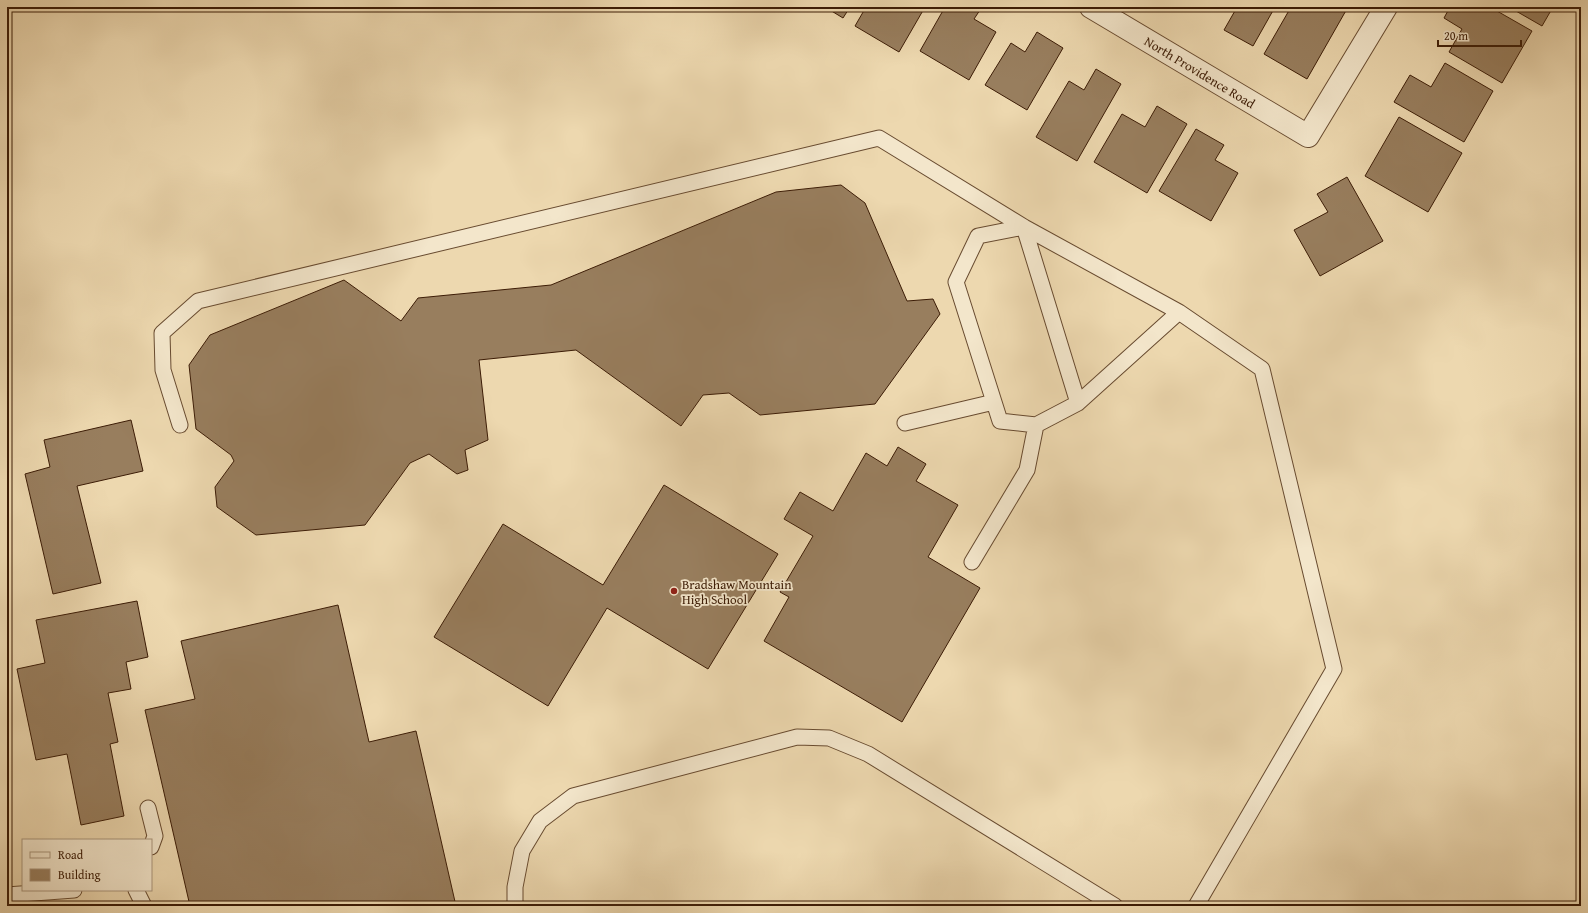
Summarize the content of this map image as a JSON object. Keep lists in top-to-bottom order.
{
  "streets": {
    "street": ["North Providence Road"]
  },
  "places": ["Bradshaw Mountain High School"],
  "legend": ["Road", "Building"],
  "scale_bar": "20 m"
}
